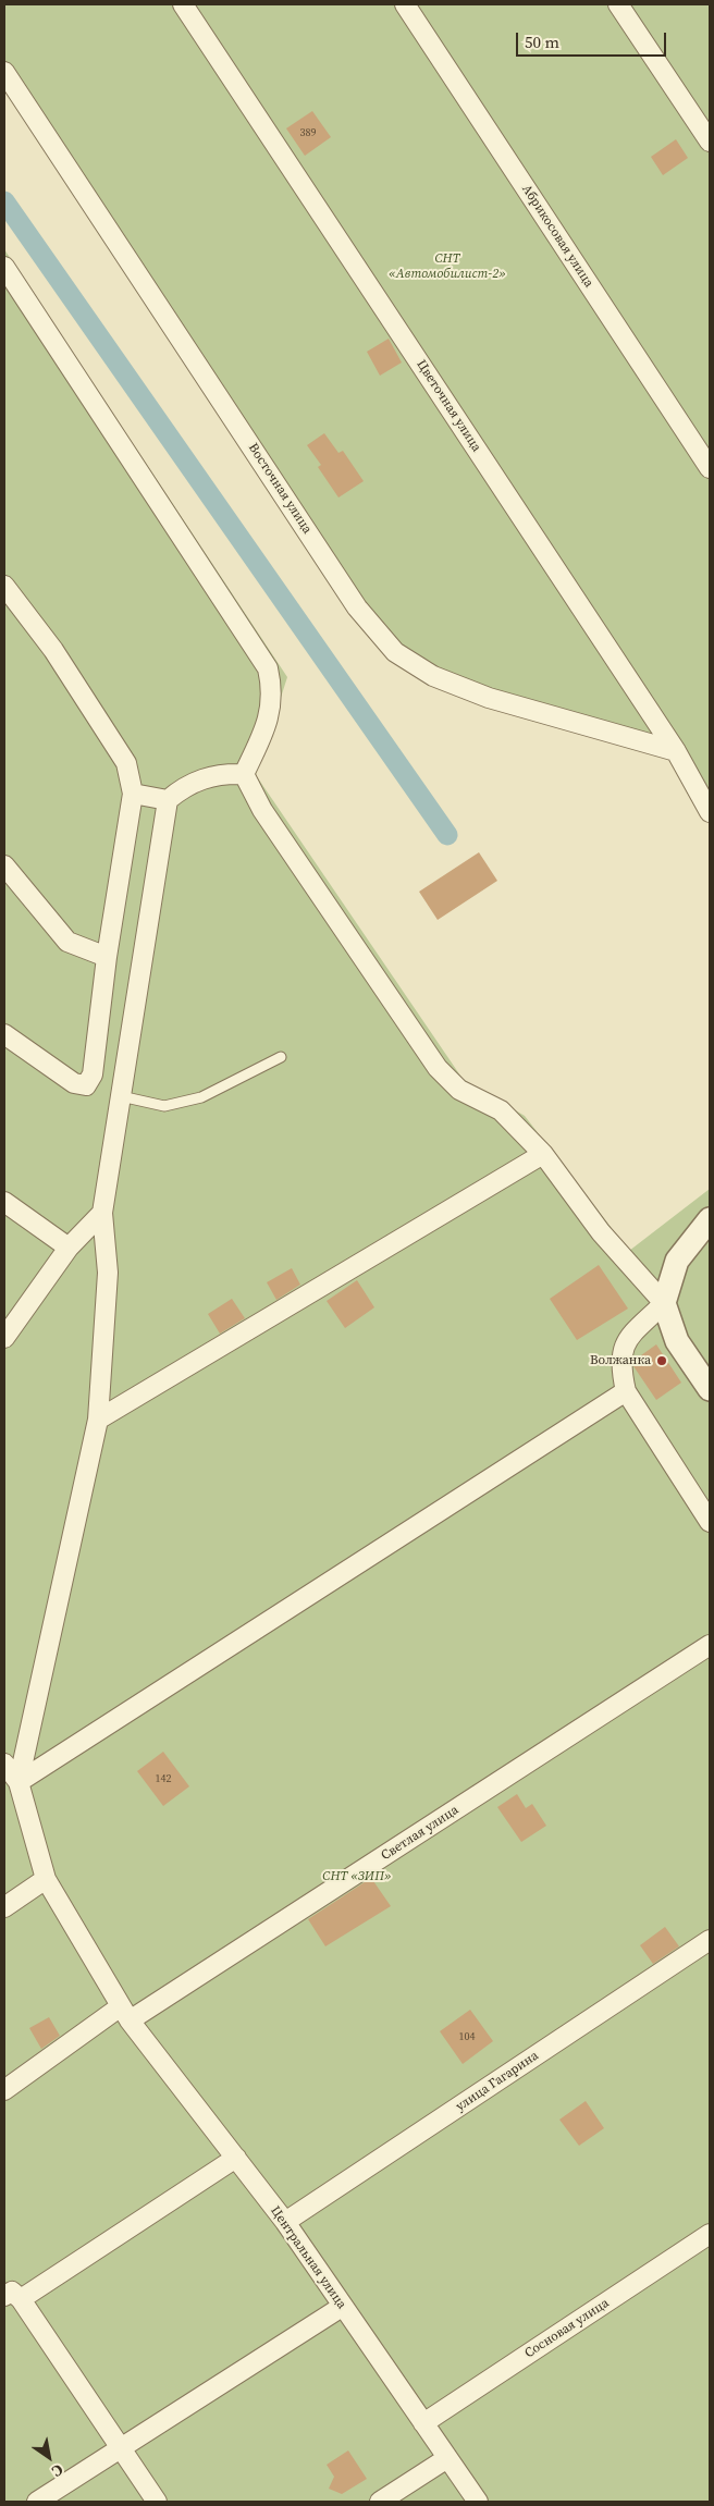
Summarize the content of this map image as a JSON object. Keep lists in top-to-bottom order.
{
  "streets": {
    "street": [
      "Абрикосовая улица",
      "Цветочная улица",
      "Восточная улица",
      "Светлая улица",
      "улица Гагарина",
      "Центральная улица",
      "Сосновая улица"
    ]
  },
  "crossings": [
    ["Цветочная улица", "Восточная улица"],
    ["Светлая улица", "Центральная улица"],
    ["улица Гагарина", "Центральная улица"],
    ["Центральная улица", "Сосновая улица"]
  ],
  "parks": ["СНТ «Автомобилист-2»", "СНТ «ЗИП»"],
  "places": ["Волжанка"],
  "house_numbers": ["389", "142", "104"],
  "scale_bar": "50 m",
  "north": "bottom right"
}
